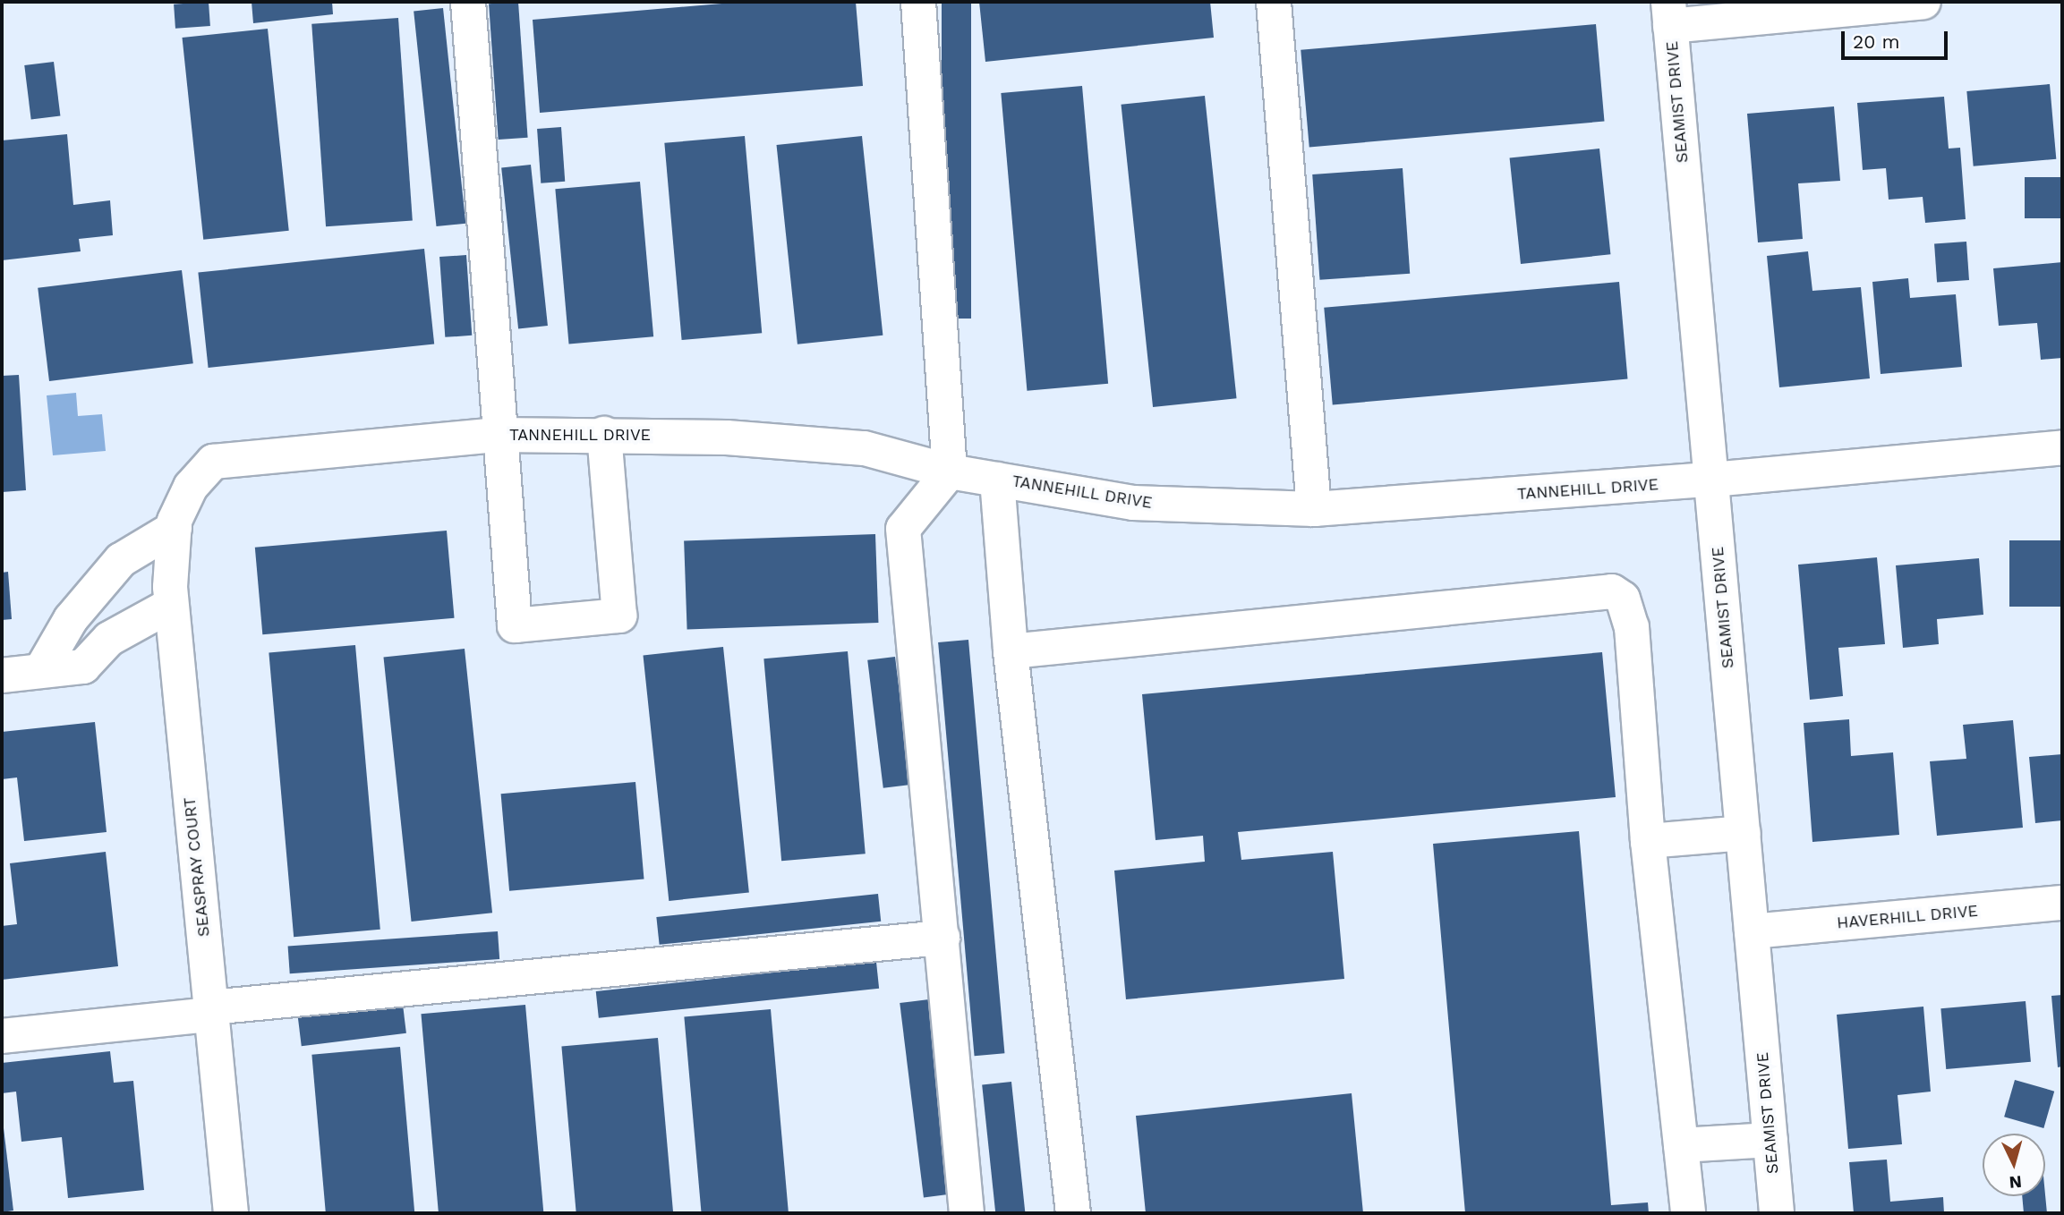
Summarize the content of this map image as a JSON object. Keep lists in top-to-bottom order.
{
  "streets": {
    "street": [
      "SEAMIST DRIVE",
      "TANNEHILL DRIVE",
      "SEASPRAY COURT",
      "HAVERHILL DRIVE"
    ]
  },
  "crossings": [
    ["SEAMIST DRIVE", "TANNEHILL DRIVE"],
    ["SEAMIST DRIVE", "HAVERHILL DRIVE"],
    ["TANNEHILL DRIVE", "SEASPRAY COURT"]
  ],
  "scale_bar": "20 m",
  "north": "bottom"
}
